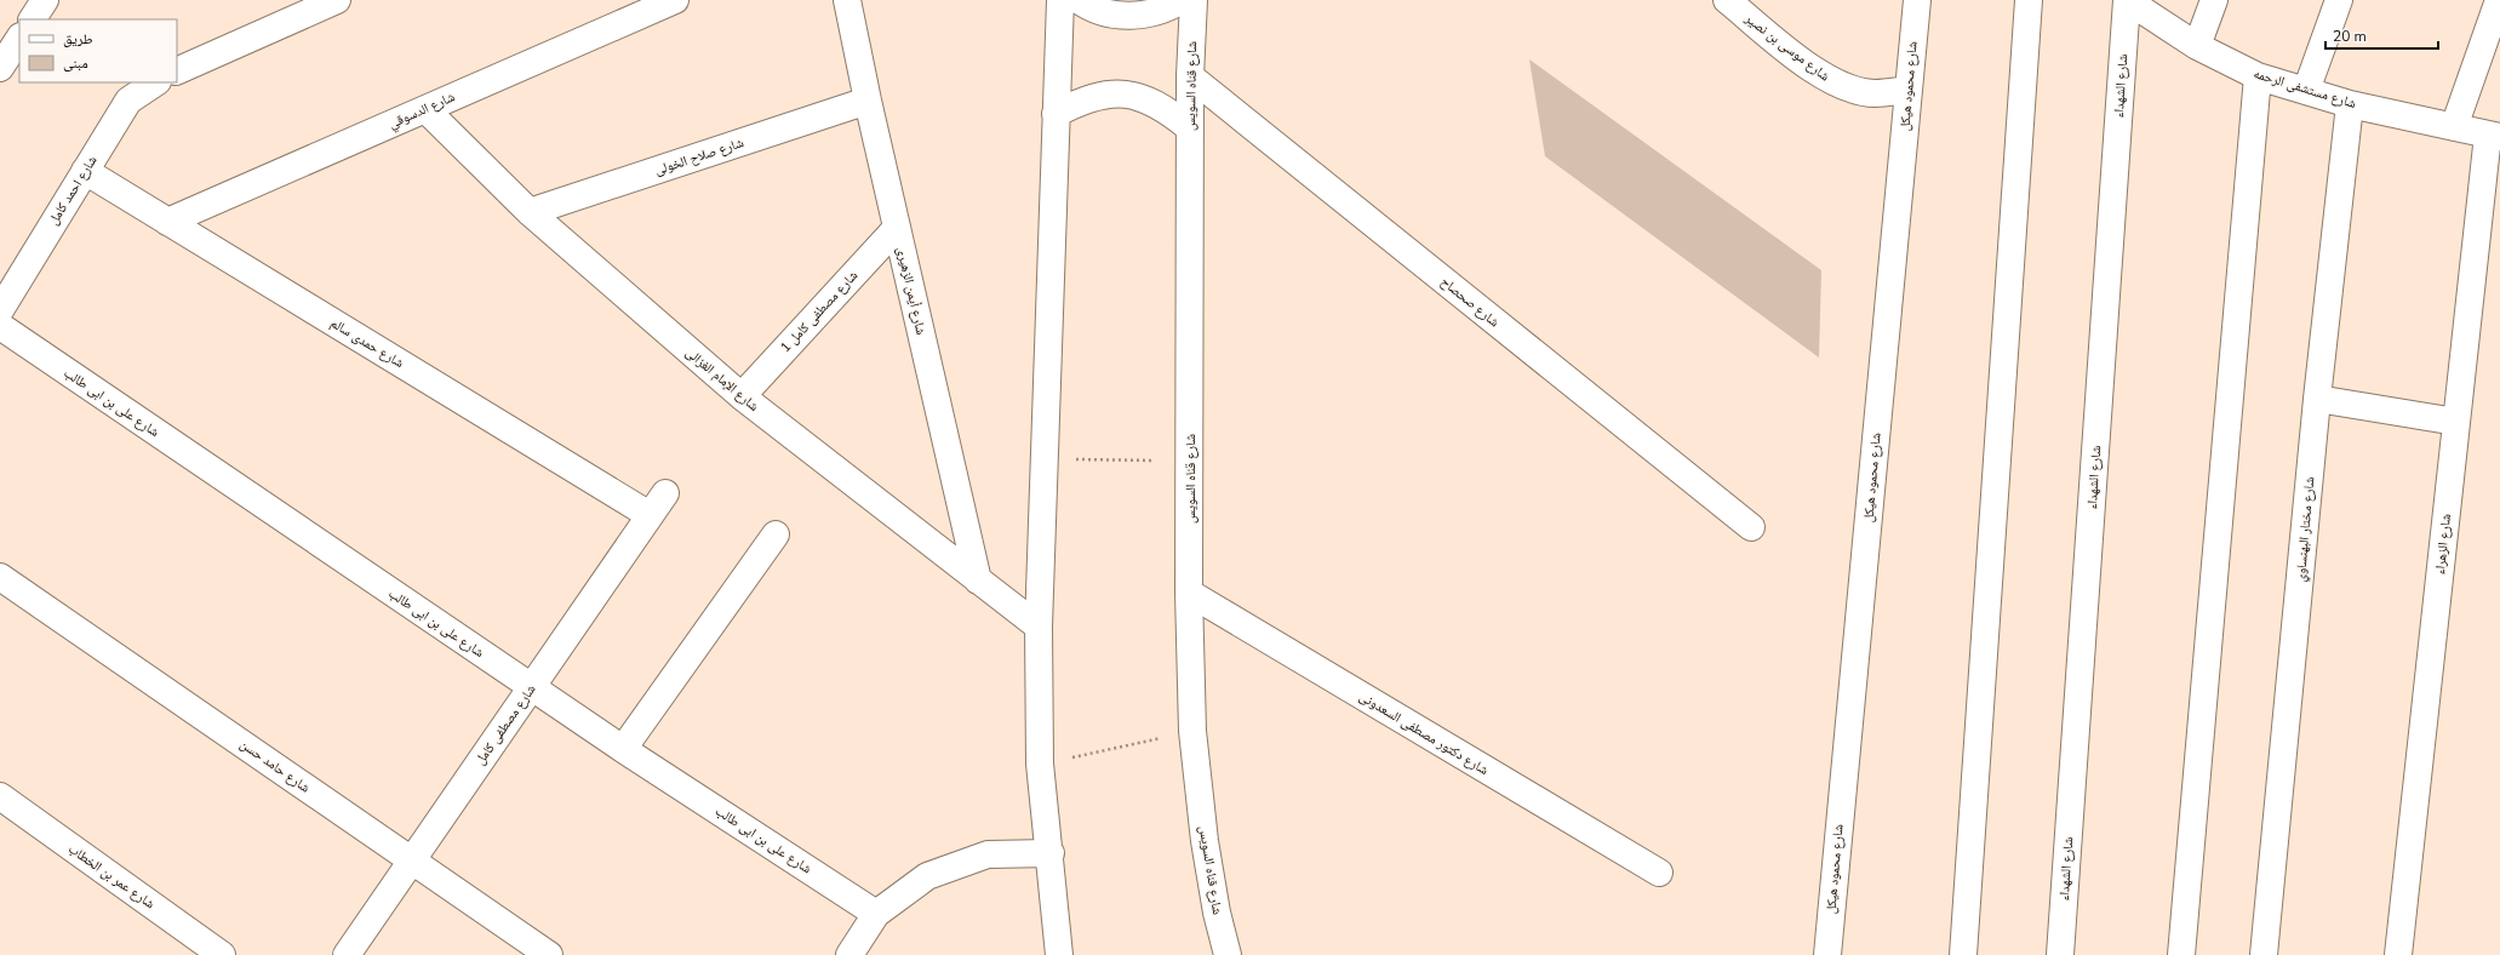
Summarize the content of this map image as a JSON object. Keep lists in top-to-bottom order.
{
  "streets": {
    "street": [
      "شارع موسى بن نصير",
      "شارع قناه السويس",
      "شارع محمود هيكل",
      "شارع الشهداء",
      "شارع مستشفى الرحمه",
      "شارع الدسوقي",
      "شارع صلاح الخولى",
      "شارع احمد كامل",
      "شارع أيمن الزهيرى",
      "شارع صحصاح",
      "شارع مصطفى كامل 1",
      "شارع حمدى سالم",
      "شارع الإمام الغزالى",
      "شارع على بن ابى طالب",
      "شارع مختار البهنساوي",
      "شارع الزهراء",
      "شارع مصطفى كامل",
      "شارع دكتور مصطفى السعدونى",
      "شارع حامد حسن",
      "شارع عمر بن الخطاب"
    ]
  },
  "crossings": [
    ["شارع موسى بن نصير", "شارع محمود هيكل"],
    ["شارع قناه السويس", "شارع صحصاح"],
    ["شارع قناه السويس", "شارع دكتور مصطفى السعدونى"],
    ["شارع الشهداء", "شارع مستشفى الرحمه"],
    ["شارع مستشفى الرحمه", "شارع مختار البهنساوي"],
    ["شارع مستشفى الرحمه", "شارع الزهراء"],
    ["شارع الدسوقي", "شارع حمدى سالم"],
    ["شارع الدسوقي", "شارع الإمام الغزالى"],
    ["شارع صلاح الخولى", "شارع أيمن الزهيرى"],
    ["شارع صلاح الخولى", "شارع الإمام الغزالى"],
    ["شارع احمد كامل", "شارع حمدى سالم"],
    ["شارع أيمن الزهيرى", "شارع مصطفى كامل 1"],
    ["شارع أيمن الزهيرى", "شارع الإمام الغزالى"],
    ["شارع مصطفى كامل 1", "شارع الإمام الغزالى"],
    ["شارع حمدى سالم", "شارع مصطفى كامل"],
    ["شارع على بن ابى طالب", "شارع مصطفى كامل"],
    ["شارع مصطفى كامل", "شارع حامد حسن"]
  ],
  "legend": ["طريق", "مبنى"],
  "scale_bar": "20 m"
}
